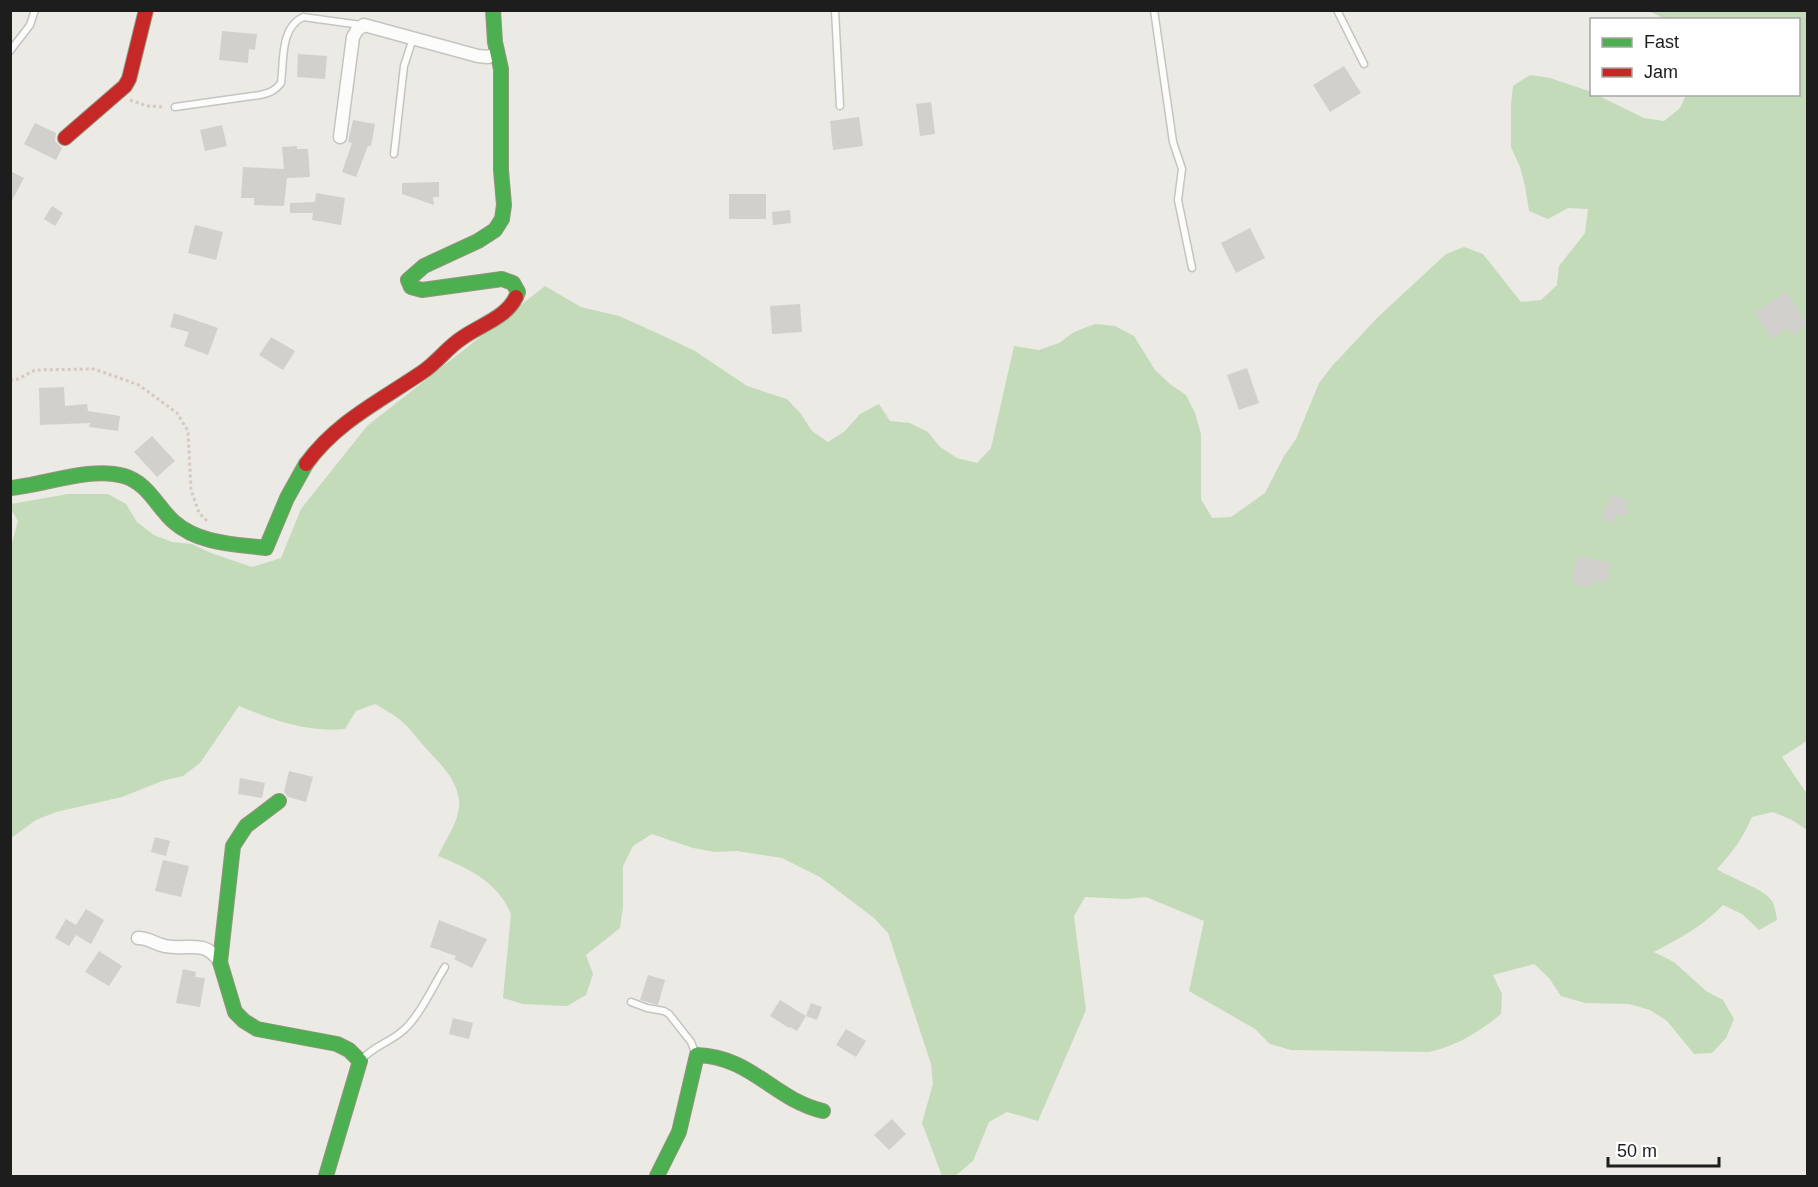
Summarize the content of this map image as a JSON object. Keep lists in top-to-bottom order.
{
  "legend": ["Fast", "Jam"],
  "scale_bar": "50 m"
}
